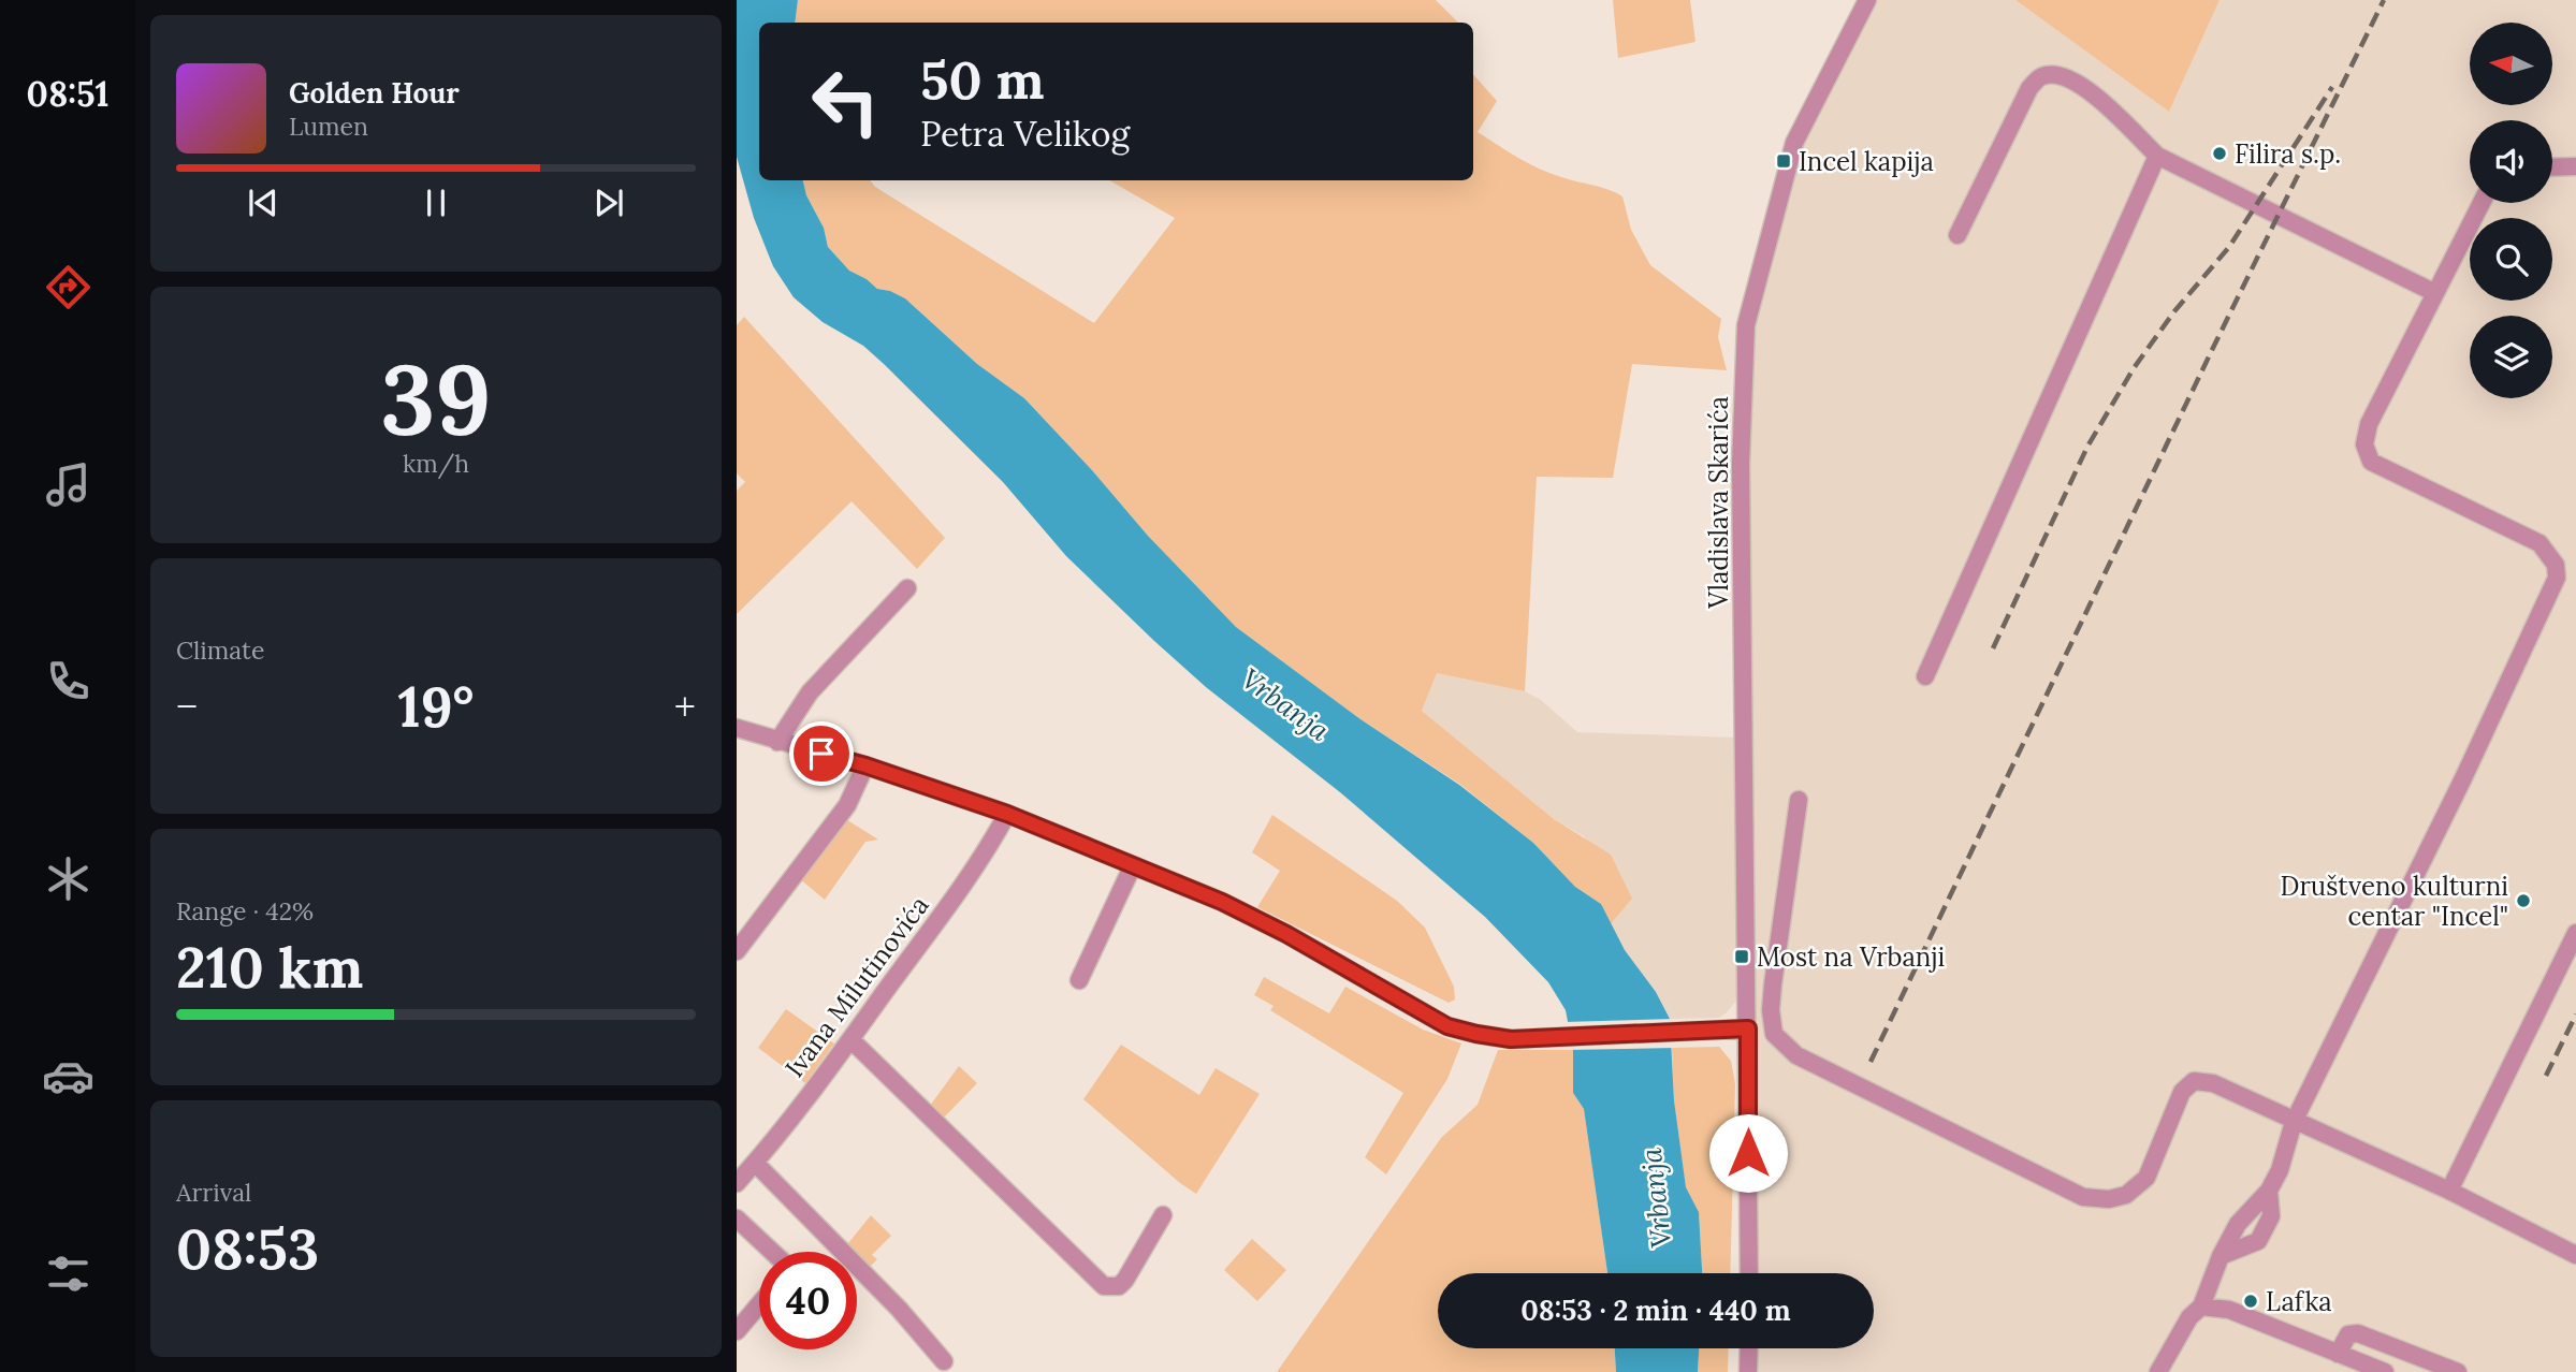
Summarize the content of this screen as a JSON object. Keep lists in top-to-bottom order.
{
  "streets": {
    "street": ["Vladislava Skarića", "Ivana Milutinovića"]
  },
  "water": ["Vrbanja"],
  "places": {
    "other": ["Filira s.p.", "Društveno kulturni centar \"Incel\"", "Lafka"],
    "transit": ["Incel kapija", "Most na Vrbanji"]
  },
  "north": "left",
  "page": {
    "tabs": "08:51",
    "turn": ["50 m", "Petra Velikog"],
    "song": ["Golden Hour", "Lumen"],
    "tile": [
      ["39", "km/h"],
      "Climate",
      ["Range · 42%", "210 km"],
      ["Arrival", "08:53"]
    ],
    "heat": ["−", "19°", "+"],
    "limit": "40",
    "trip": "08:53 · 2 min · 440 m"
  }
}
